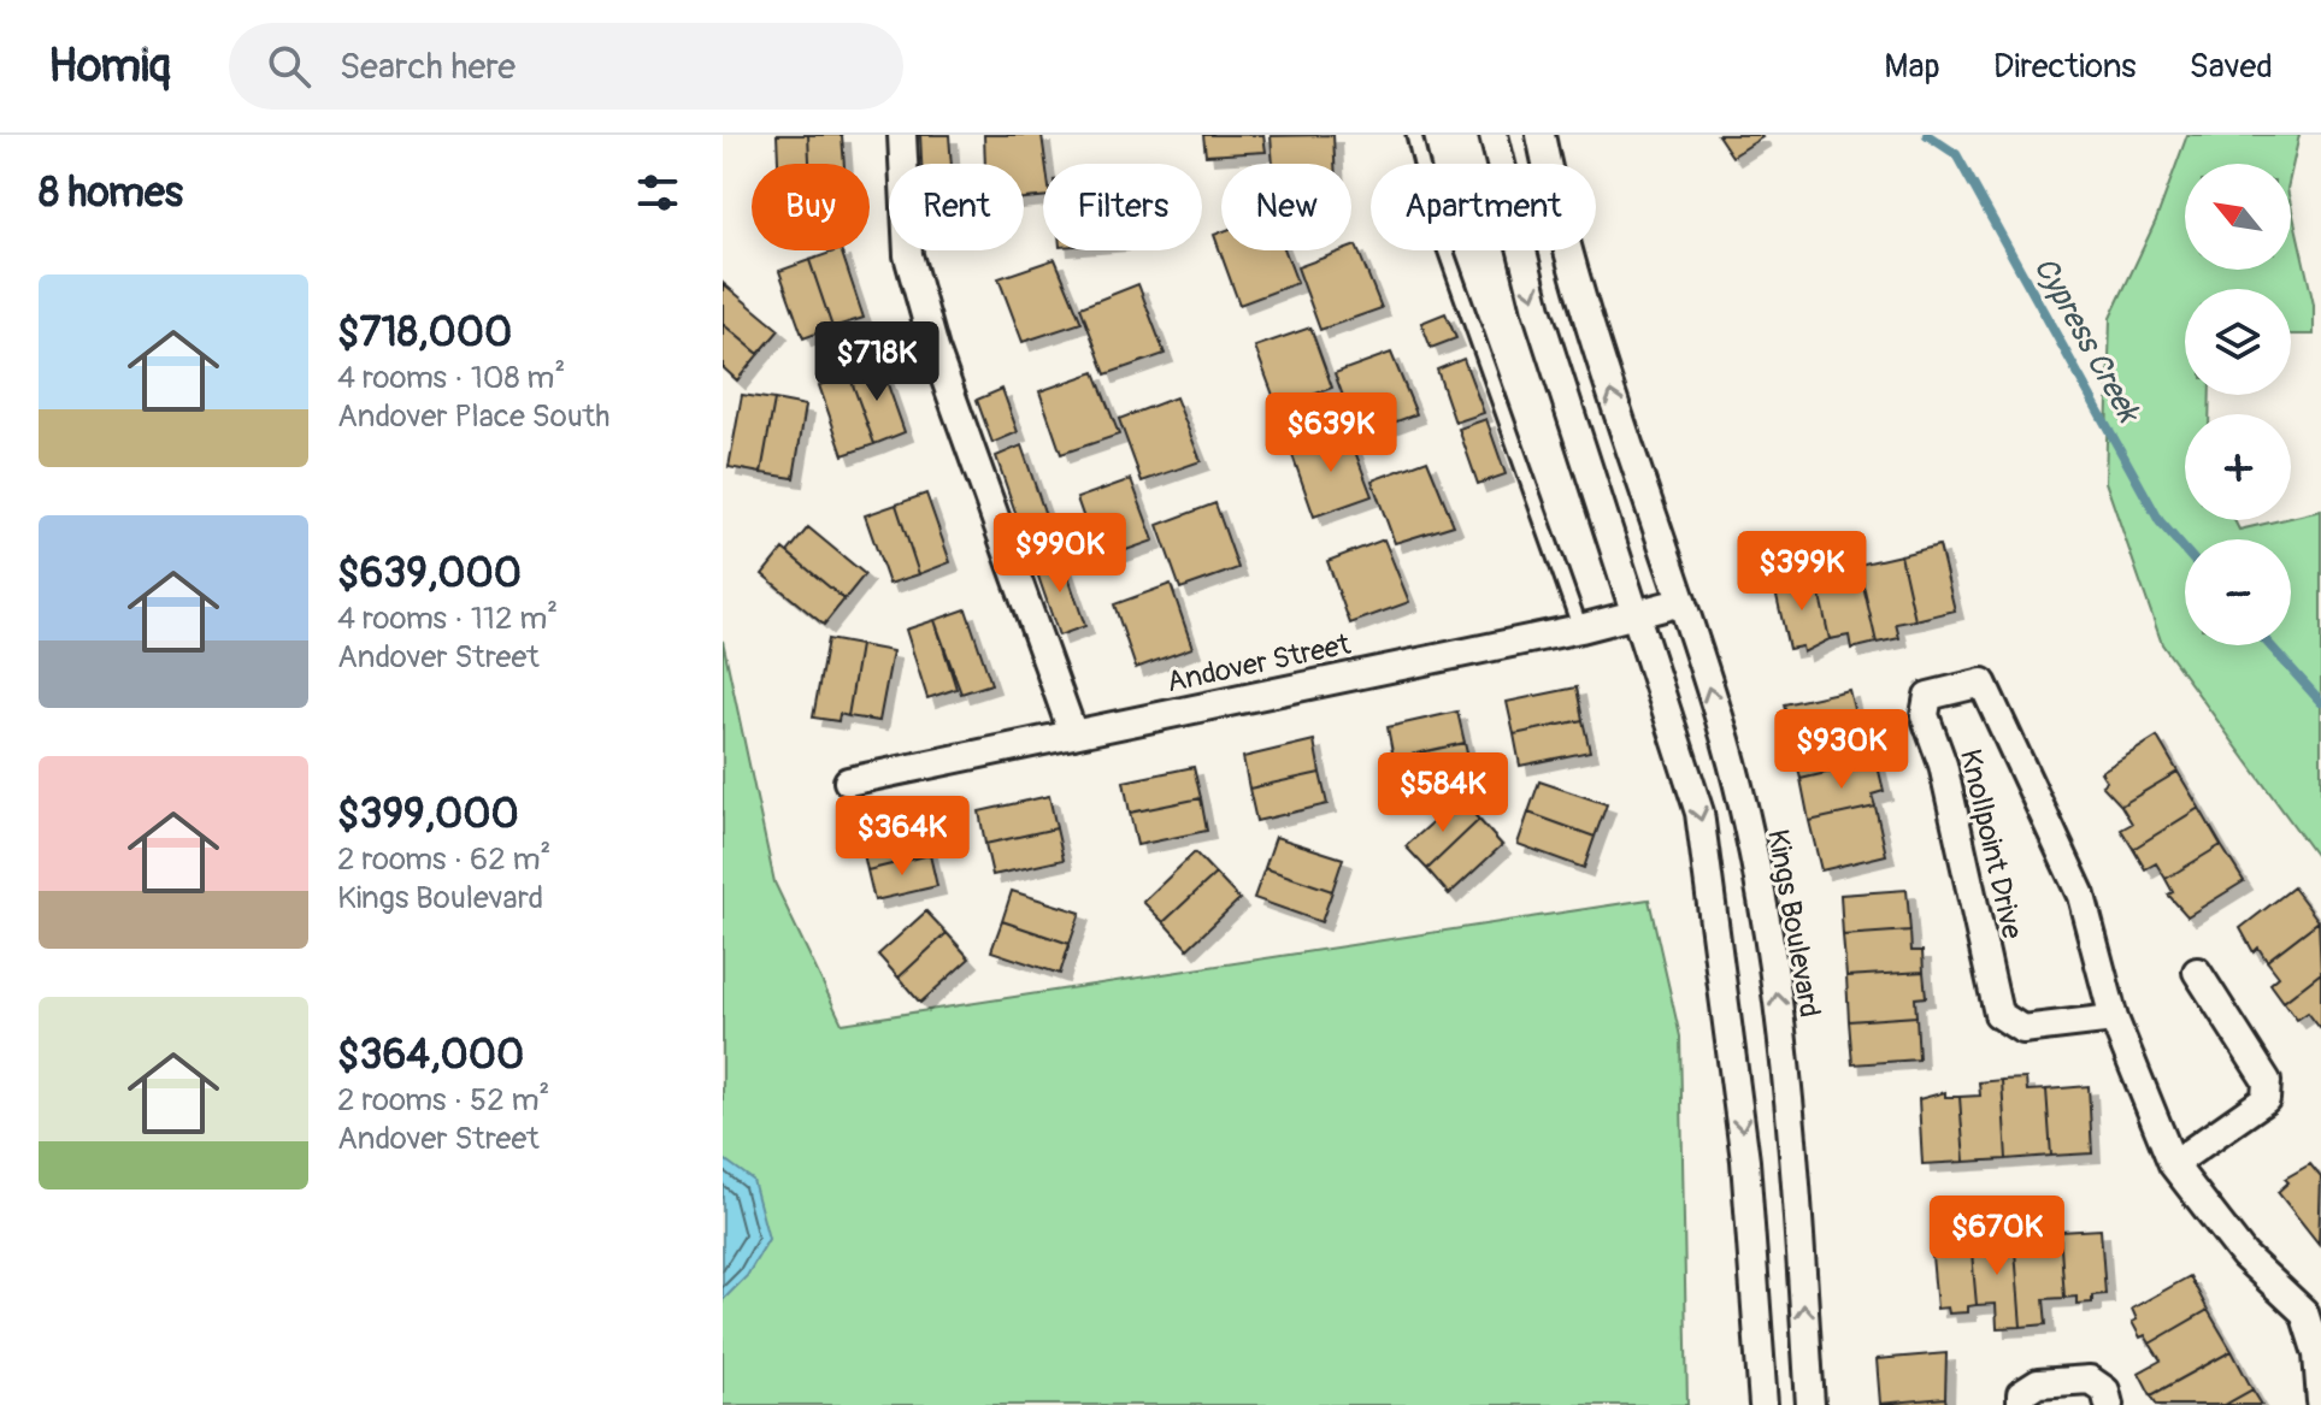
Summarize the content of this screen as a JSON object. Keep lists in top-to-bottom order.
{
  "streets": {
    "street": ["Andover Street", "Knollpoint Drive", "Kings Boulevard"]
  },
  "crossings": [
    ["Andover Street", "Kings Boulevard"]
  ],
  "water": ["Cypress Creek"],
  "north": "top left",
  "page": {
    "header": "Homiq",
    "search": "Search here",
    "nav": ["Map", "Directions", "Saved"],
    "heading": "8 homes",
    "map_buttons": ["+", "−"],
    "chip": [
      "Buy",
      "Rent",
      "Filters",
      "New",
      "Apartment"
    ],
    "list": [
      {
        "name": "$718,000",
        "note": "4 rooms · 108 m² · Andover Place South"
      },
      {
        "name": "$639,000",
        "note": "4 rooms · 112 m² · Andover Street"
      },
      {
        "name": "$399,000",
        "note": "2 rooms · 62 m² · Kings Boulevard"
      },
      {
        "name": "$364,000",
        "note": "2 rooms · 52 m² · Andover Street"
      }
    ],
    "price": [
      "$718K",
      "$639K",
      "$990K",
      "$399K",
      "$930K",
      "$584K",
      "$364K",
      "$670K"
    ]
  }
}
